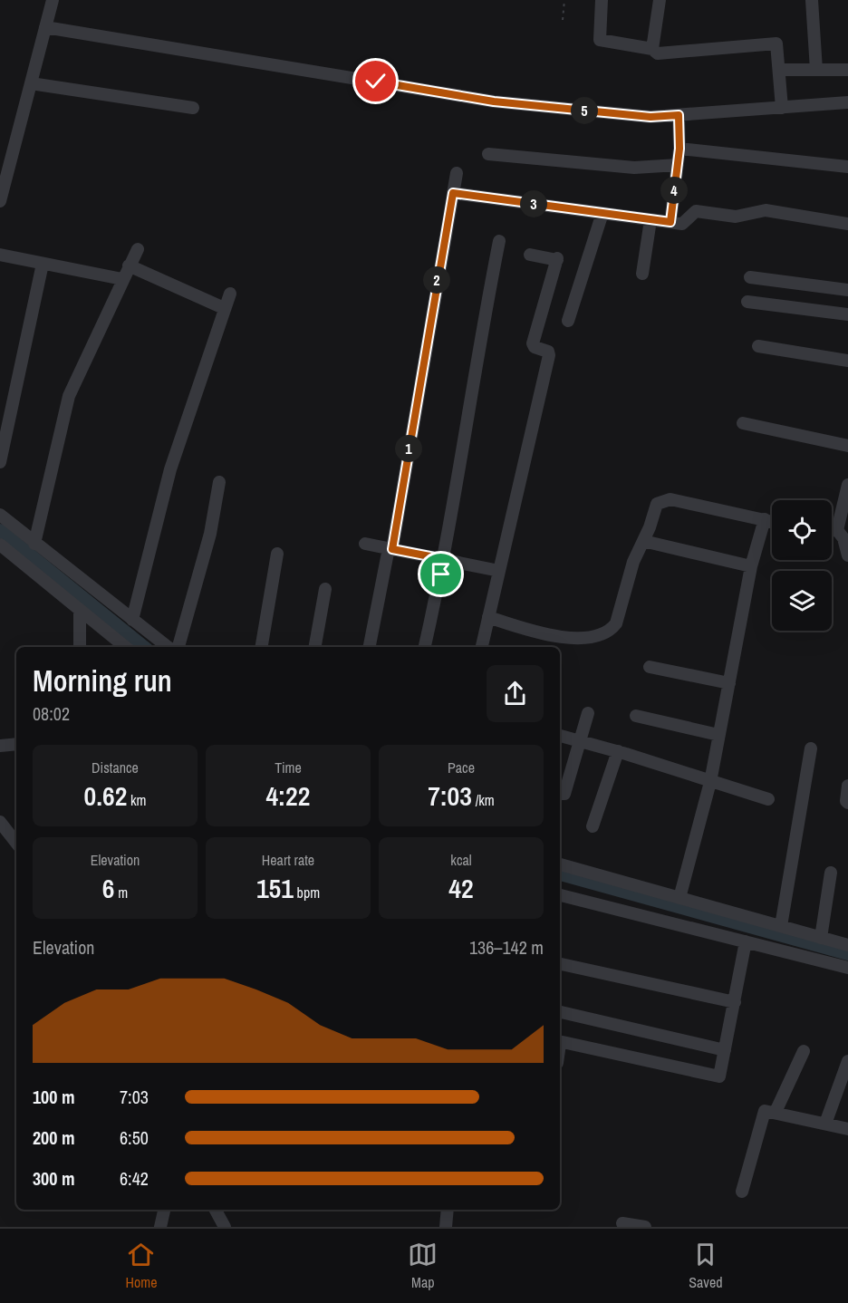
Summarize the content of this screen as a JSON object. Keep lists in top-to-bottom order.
{
  "page": {
    "pins": [
      "5",
      "4",
      "3",
      "2",
      "1"
    ],
    "heading": ["Morning run", "08:02"],
    "stats": [
      ["Distance", "0.62 km"],
      ["Time", "4:22"],
      ["Pace", "7:03 /km"],
      ["Elevation", "6 m"],
      ["Heart rate", "151 bpm"],
      ["kcal", "42"]
    ],
    "chart": ["Elevation", "136–142 m"],
    "list": [
      {
        "name": "100 m",
        "note": "7:03"
      },
      {
        "name": "200 m",
        "note": "6:50"
      },
      {
        "name": "300 m",
        "note": "6:42"
      }
    ],
    "tabs": ["Home", "Map", "Saved"]
  }
}
